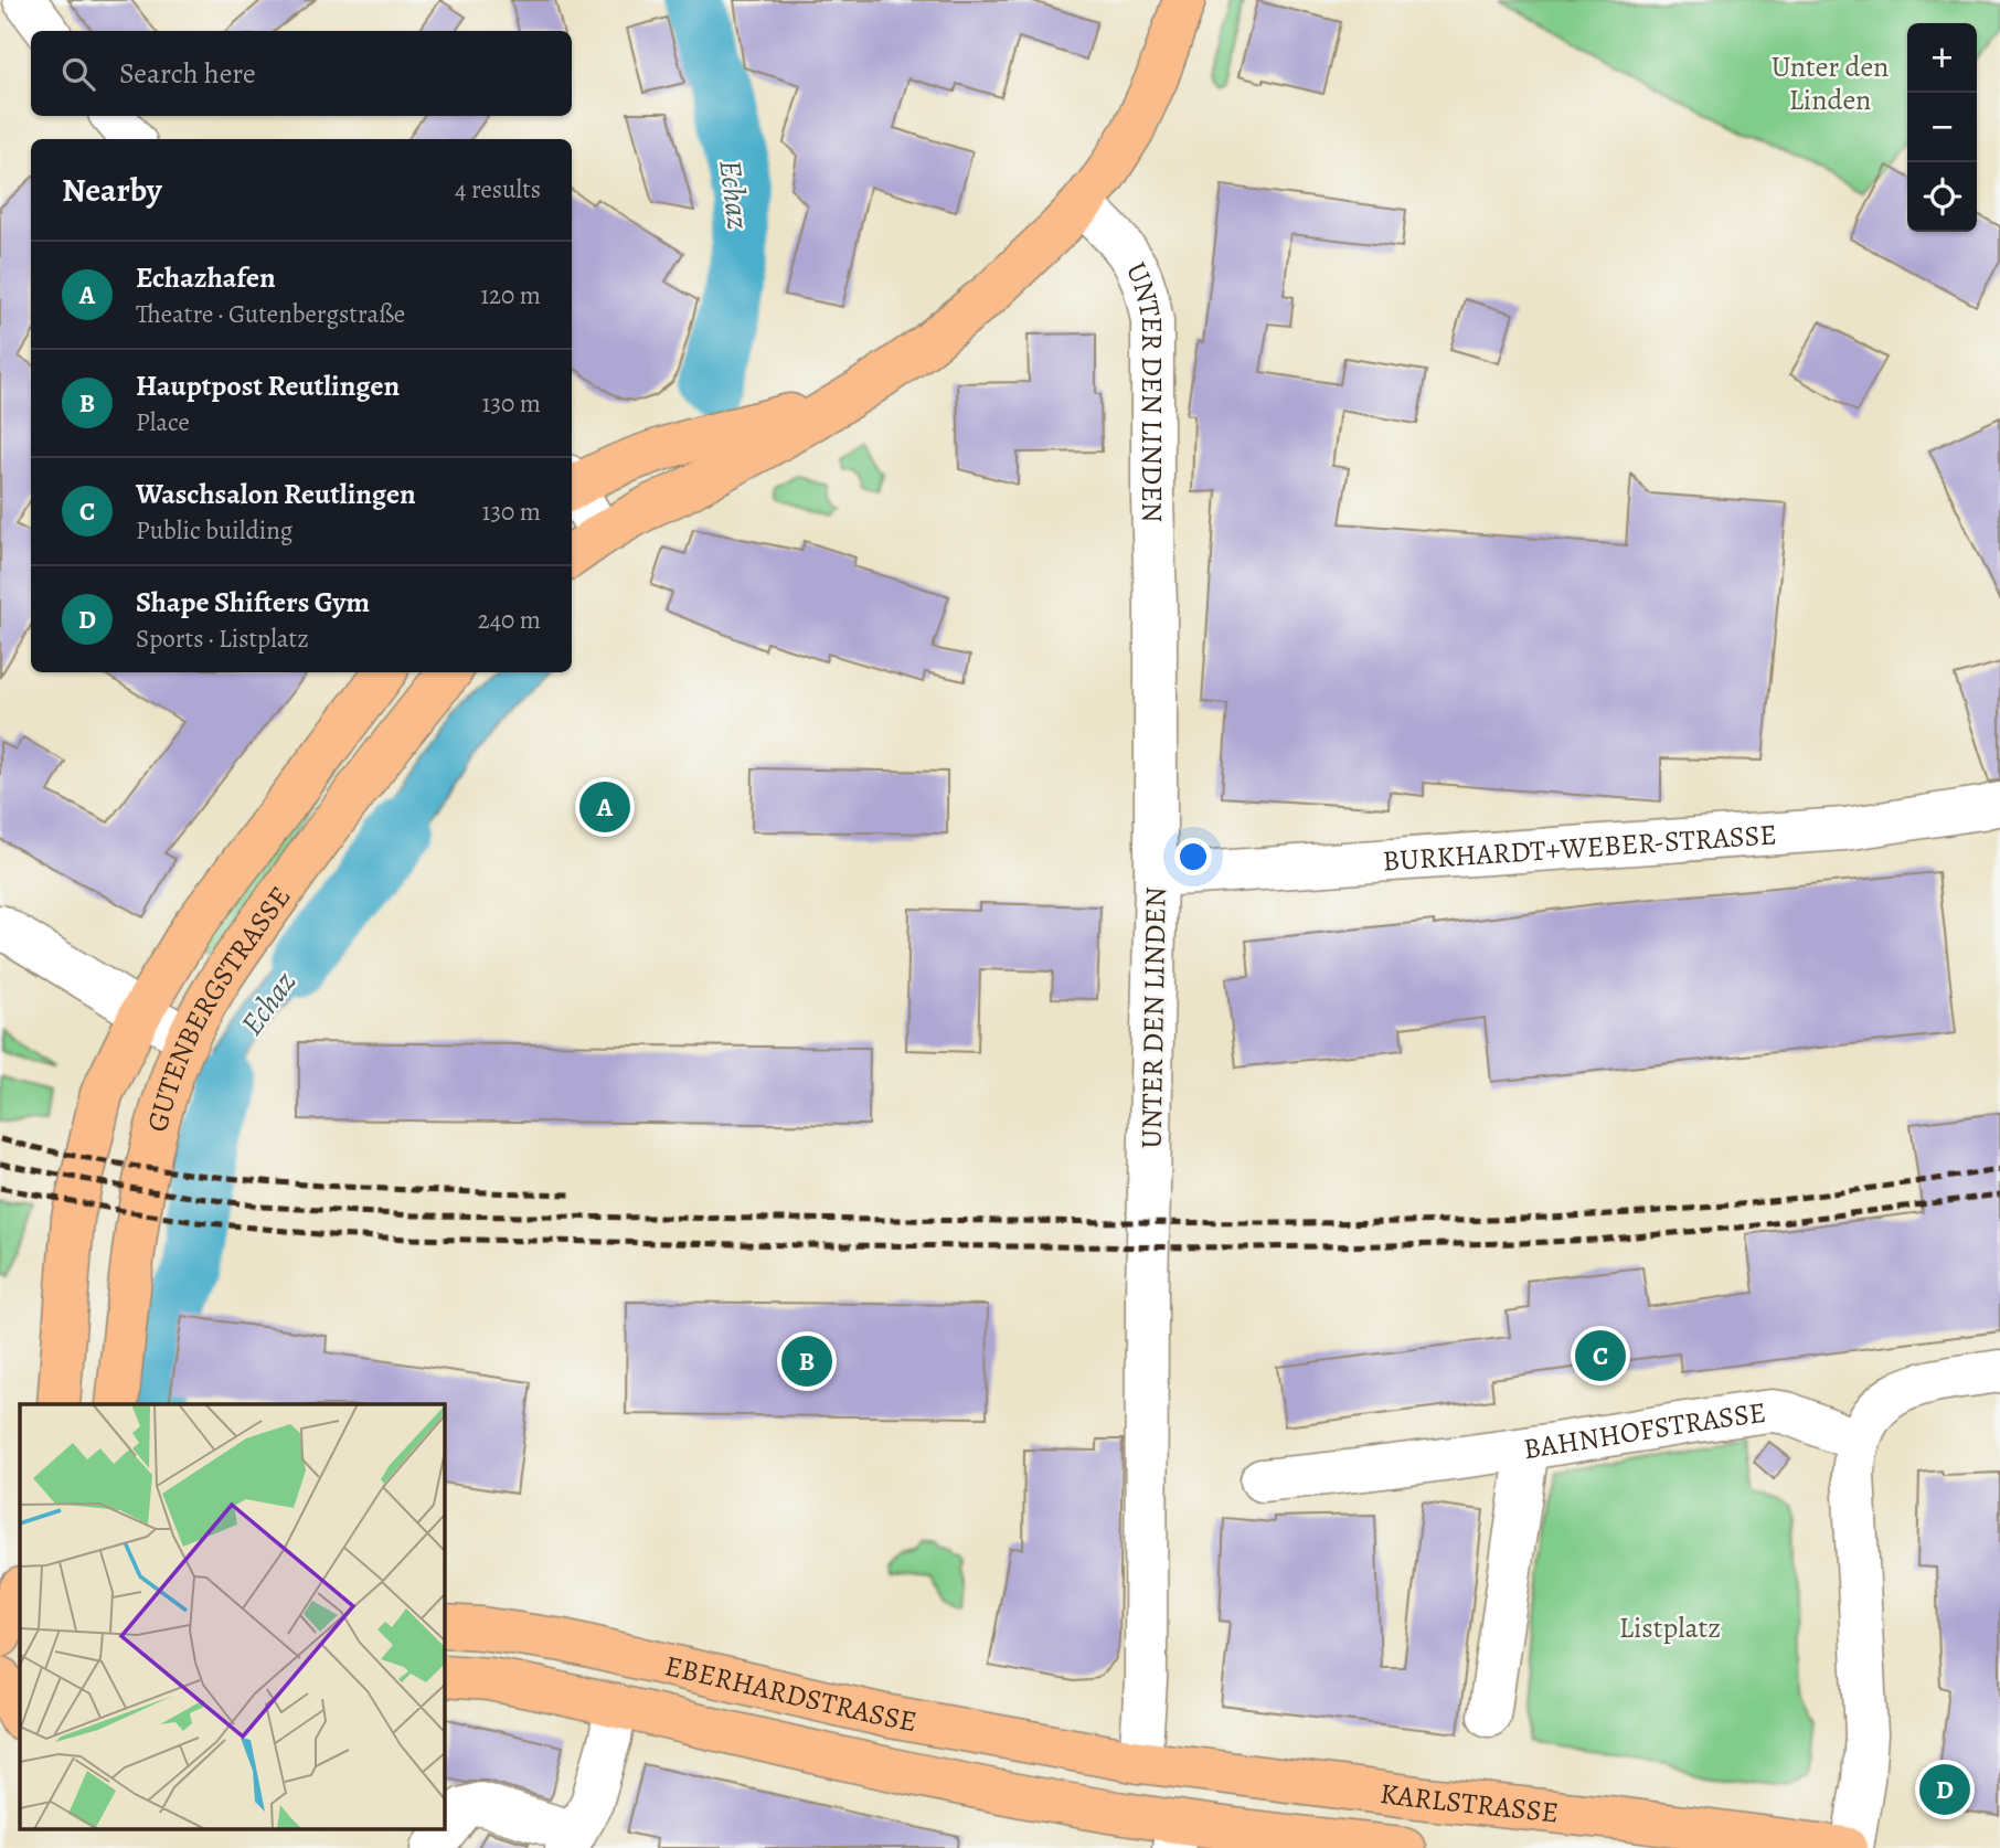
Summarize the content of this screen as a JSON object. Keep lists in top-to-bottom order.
{
  "streets": {
    "main road": ["GUTENBERGSTRASSE", "EBERHARDSTRASSE", "KARLSTRASSE"],
    "street": ["UNTER DEN LINDEN", "BURKHARDT+WEBER-STRASSE", "BAHNHOFSTRASSE"]
  },
  "crossings": [
    ["UNTER DEN LINDEN", "BURKHARDT+WEBER-STRASSE"],
    ["UNTER DEN LINDEN", "EBERHARDSTRASSE"],
    ["UNTER DEN LINDEN", "KARLSTRASSE"],
    ["EBERHARDSTRASSE", "KARLSTRASSE"]
  ],
  "water": ["Echaz"],
  "parks": ["Unter den Linden", "Listplatz"],
  "page": {
    "map_buttons": ["+", "−"],
    "search": "Search here",
    "heading": ["Nearby", "4 results"],
    "list": [
      {
        "mark": "A",
        "name": "Echazhafen",
        "note": "Theatre · Gutenbergstraße",
        "value": "120 m"
      },
      {
        "mark": "B",
        "name": "Hauptpost Reutlingen",
        "note": "Place",
        "value": "130 m"
      },
      {
        "mark": "C",
        "name": "Waschsalon Reutlingen",
        "note": "Public building",
        "value": "130 m"
      },
      {
        "mark": "D",
        "name": "Shape Shifters Gym",
        "note": "Sports · Listplatz",
        "value": "240 m"
      }
    ],
    "pins": [
      "A",
      "C",
      "B",
      "D"
    ]
  }
}
